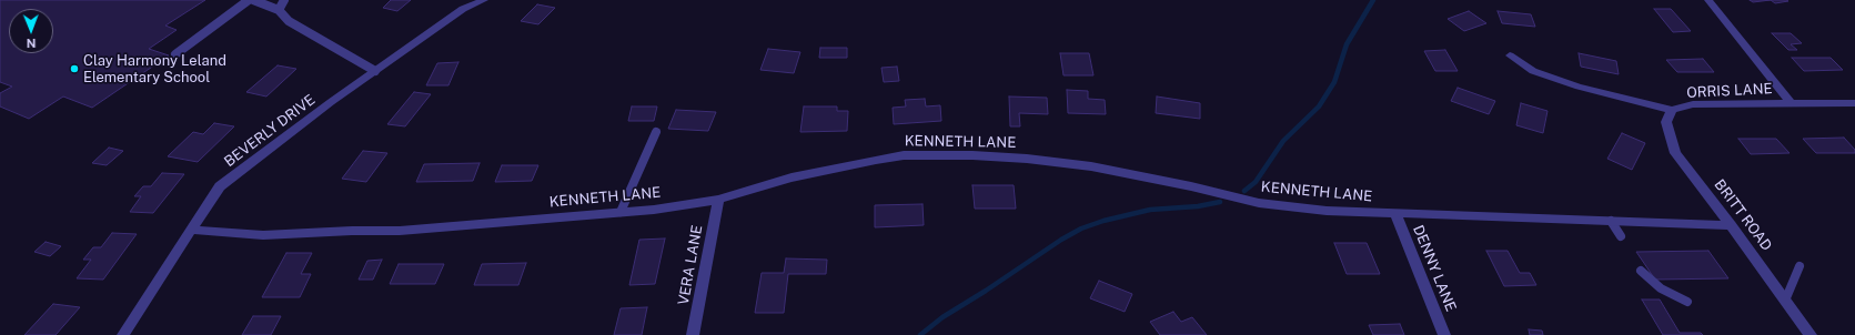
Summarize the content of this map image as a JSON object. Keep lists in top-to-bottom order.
{
  "streets": {
    "street": [
      "ORRIS LANE",
      "BEVERLY DRIVE",
      "KENNETH LANE",
      "BRITT ROAD",
      "VERA LANE",
      "DENNY LANE"
    ]
  },
  "crossings": [
    ["ORRIS LANE", "BRITT ROAD"],
    ["BEVERLY DRIVE", "KENNETH LANE"],
    ["KENNETH LANE", "BRITT ROAD"],
    ["KENNETH LANE", "VERA LANE"],
    ["KENNETH LANE", "DENNY LANE"]
  ],
  "places": ["Clay Harmony Leland Elementary School"],
  "north": "bottom"
}
